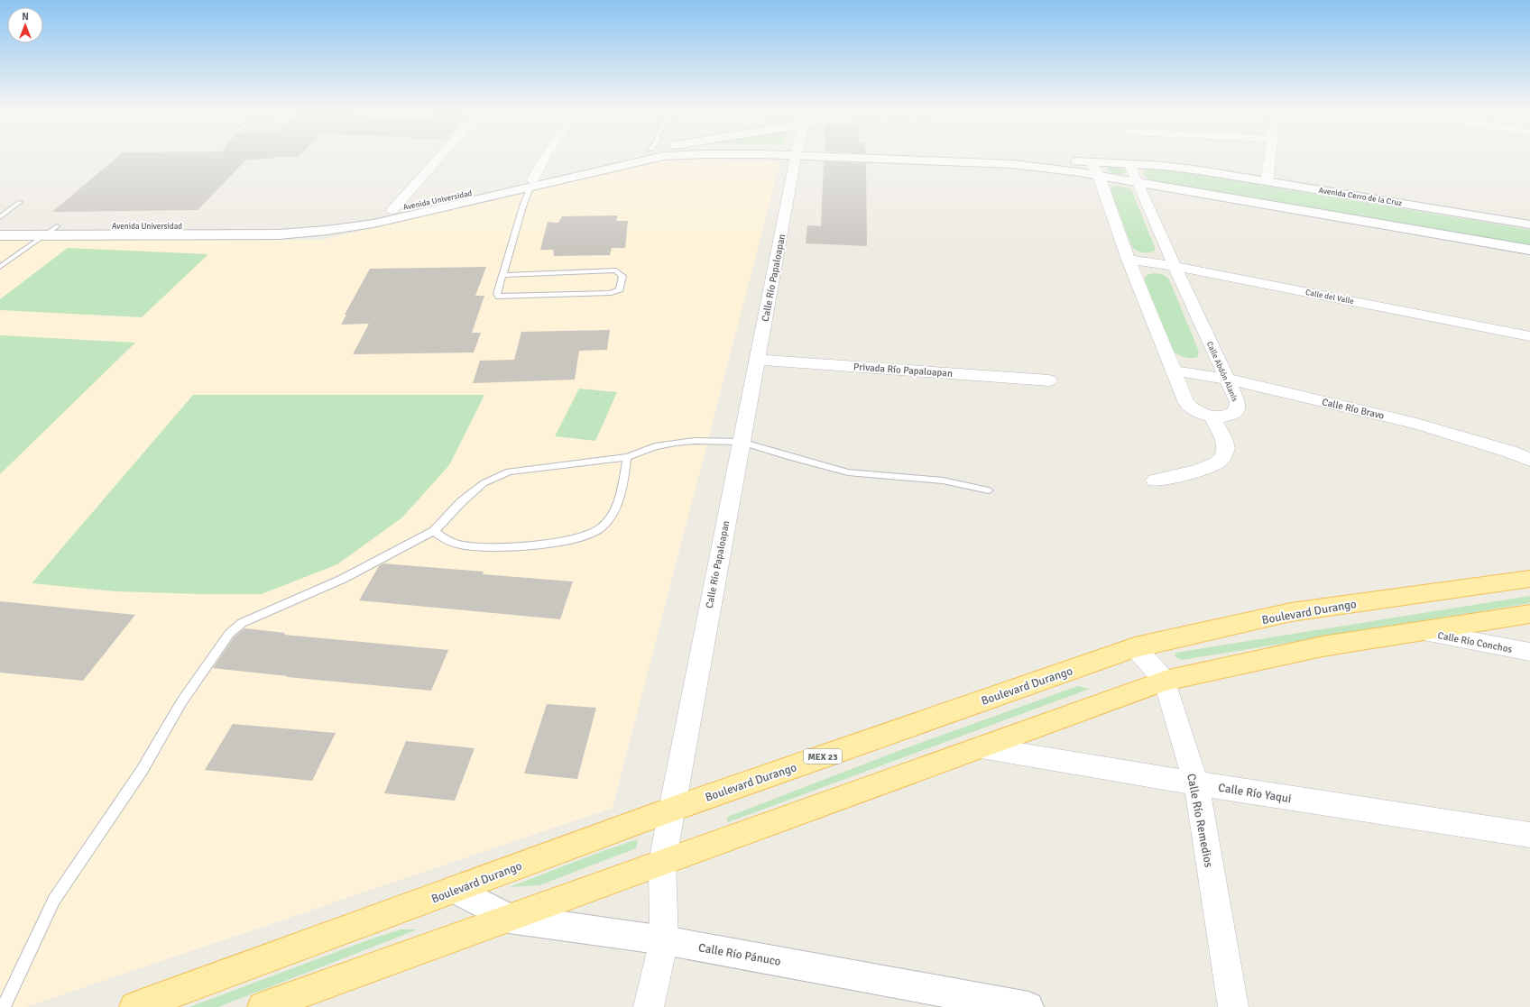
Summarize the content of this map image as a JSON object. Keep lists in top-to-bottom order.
{
  "streets": {
    "main road": ["Boulevard Durango", "MEX 23"],
    "street": [
      "Avenida Cerro de la Cruz",
      "Avenida Universidad",
      "Calle Río Papaloapan",
      "Calle del Valle",
      "Privada Río Papaloapan",
      "Calle Abdón Alanís",
      "Calle Río Bravo",
      "Calle Río Conchos",
      "Calle Río Yaqui",
      "Calle Río Remedios",
      "Calle Río Pánuco"
    ]
  },
  "crossings": [
    ["Avenida Cerro de la Cruz", "Calle Abdón Alanís"],
    ["Calle Río Papaloapan", "Privada Río Papaloapan"],
    ["Calle Río Papaloapan", "Boulevard Durango"],
    ["Calle Río Papaloapan", "Calle Río Pánuco"],
    ["Calle del Valle", "Calle Abdón Alanís"],
    ["Calle Abdón Alanís", "Calle Río Bravo"],
    ["Boulevard Durango", "Calle Río Remedios"],
    ["Boulevard Durango", "Calle Río Pánuco"],
    ["Calle Río Yaqui", "Calle Río Remedios"]
  ],
  "north": "top"
}
